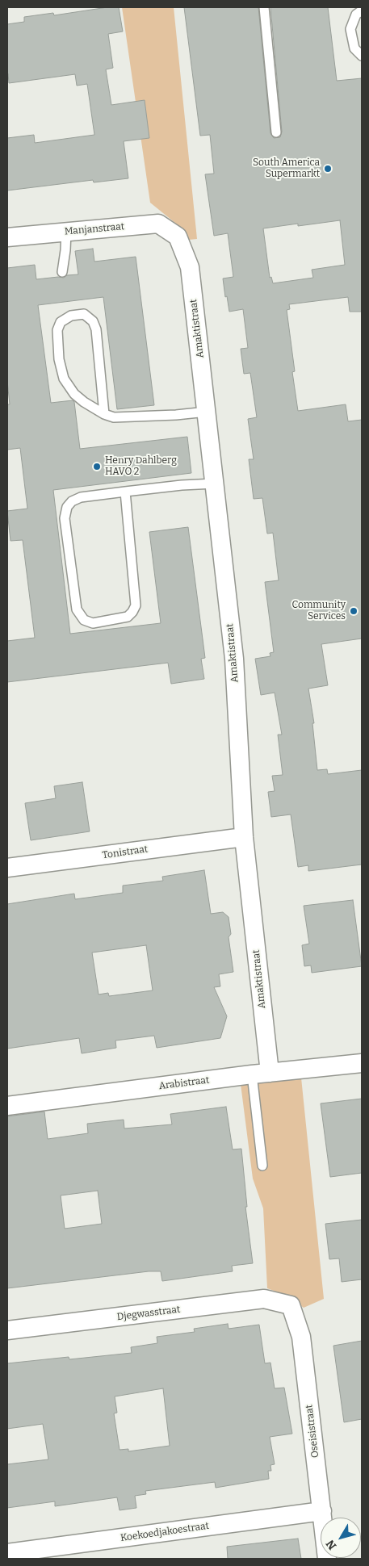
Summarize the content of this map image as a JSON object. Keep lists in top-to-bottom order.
{
  "streets": {
    "street": [
      "Manjanstraat",
      "Amaktistraat",
      "Tonistraat",
      "Arabistraat",
      "Djegwasstraat",
      "Oseisistraat",
      "Koekoedjakoestraat"
    ]
  },
  "crossings": [
    ["Manjanstraat", "Amaktistraat"],
    ["Amaktistraat", "Tonistraat"],
    ["Amaktistraat", "Arabistraat"],
    ["Djegwasstraat", "Oseisistraat"],
    ["Oseisistraat", "Koekoedjakoestraat"]
  ],
  "places": ["South America Supermarkt", "Henry Dahlberg HAVO 2", "Community Services"],
  "north": "bottom left"
}
